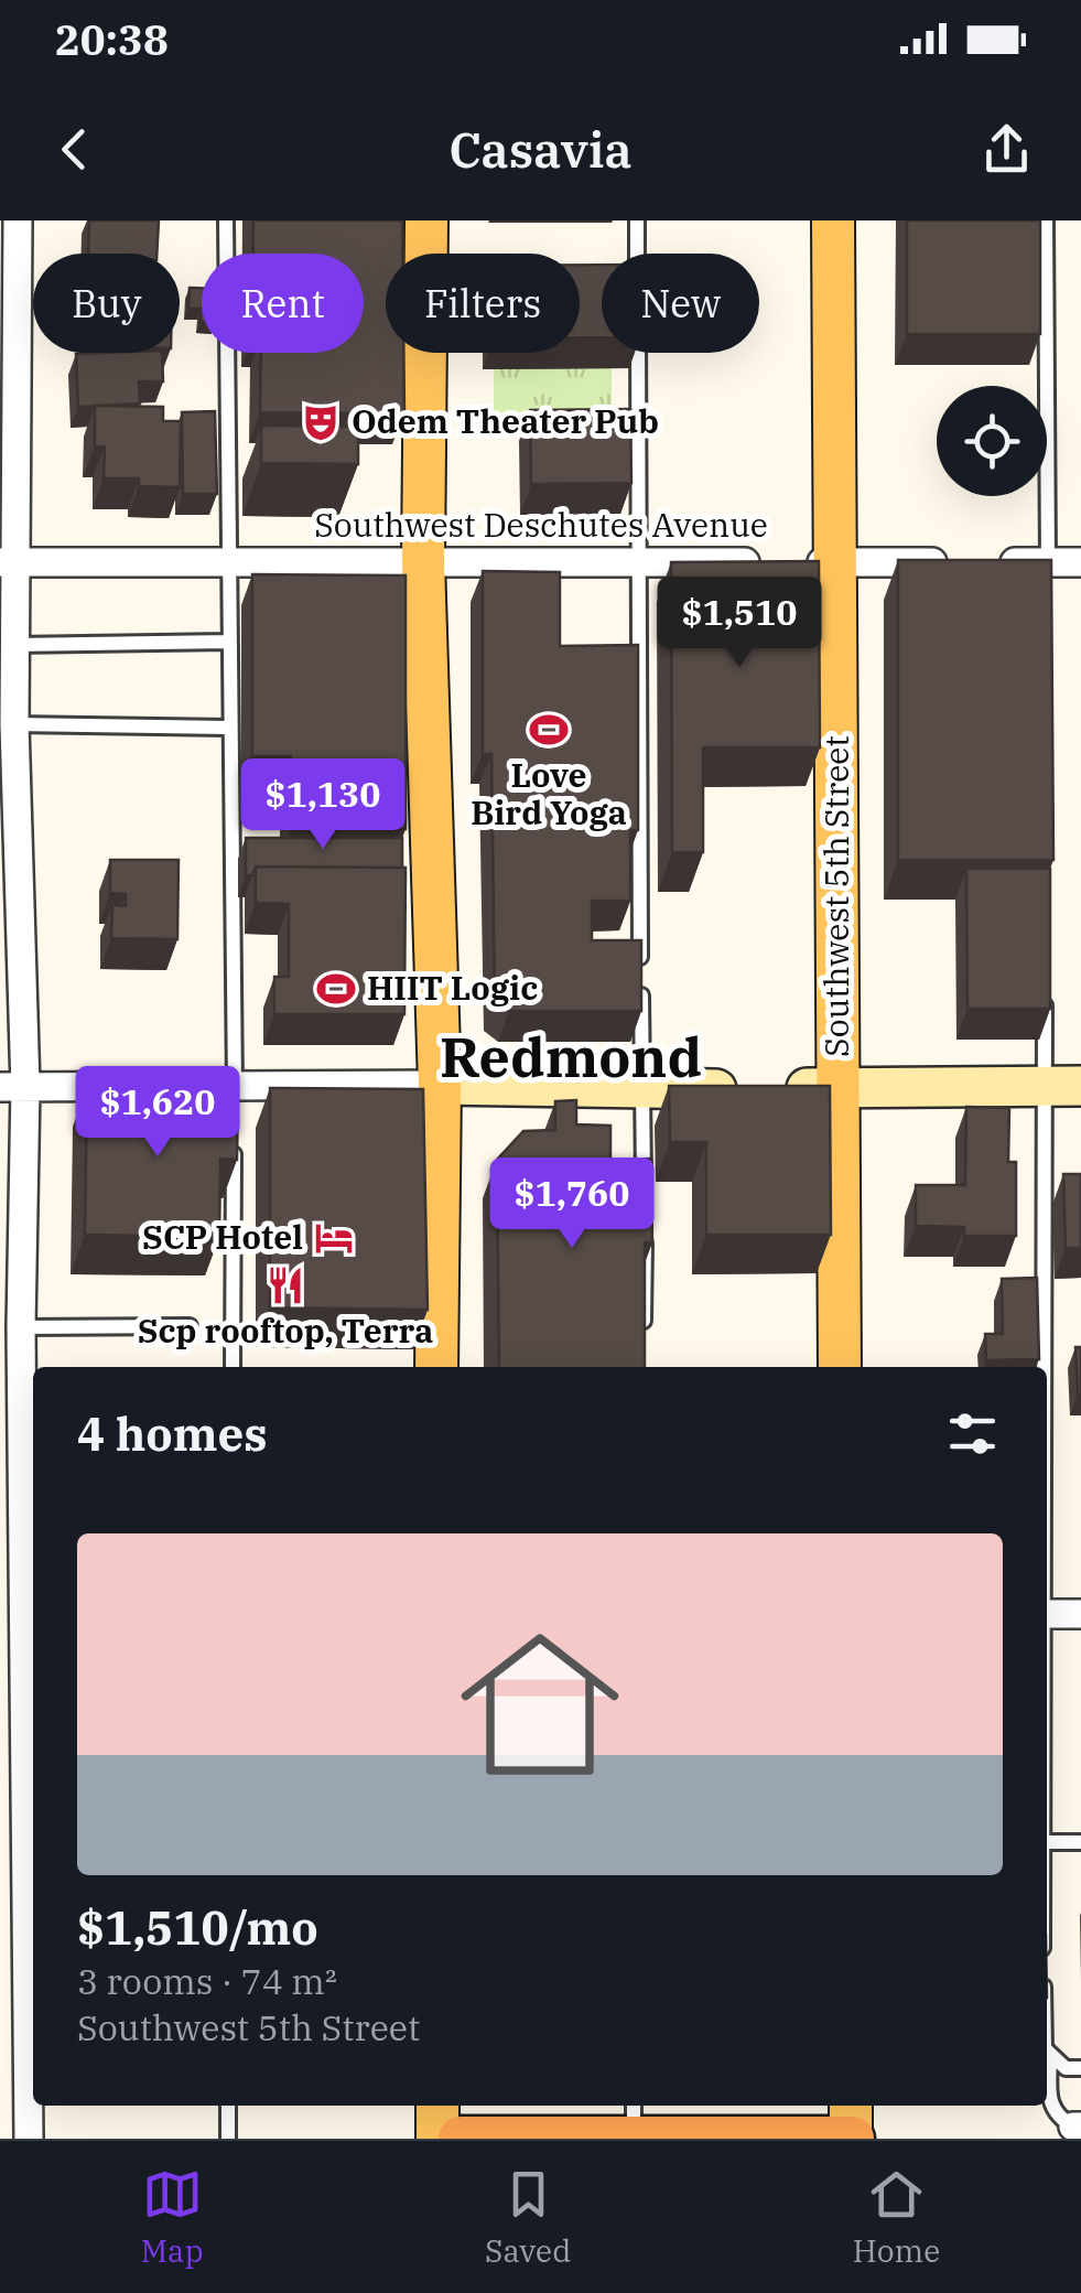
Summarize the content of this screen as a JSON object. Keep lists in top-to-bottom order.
{
  "streets": {
    "main road": ["Southwest 5th Street"],
    "street": ["Southwest Deschutes Avenue"]
  },
  "crossings": [
    ["Southwest Deschutes Avenue", "Southwest 5th Street"]
  ],
  "districts": ["Redmond"],
  "places": {
    "theatre": ["Odem Theater Pub"],
    "sports": ["Love Bird Yoga", "HIIT Logic"],
    "hotel": ["SCP Hotel"],
    "restaurant": ["Scp rooftop, Terra"]
  },
  "page": {
    "status": "20:38",
    "header": "Casavia",
    "chip": [
      "Buy",
      "Rent",
      "Filters",
      "New"
    ],
    "price": [
      "$1,510",
      "$1,130",
      "$1,620",
      "$1,760"
    ],
    "heading": "4 homes",
    "list": [
      {
        "name": "$1,510/mo",
        "note": "3 rooms · 74 m² · Southwest 5th Street"
      }
    ],
    "tabs": ["Map", "Saved", "Home"]
  }
}
